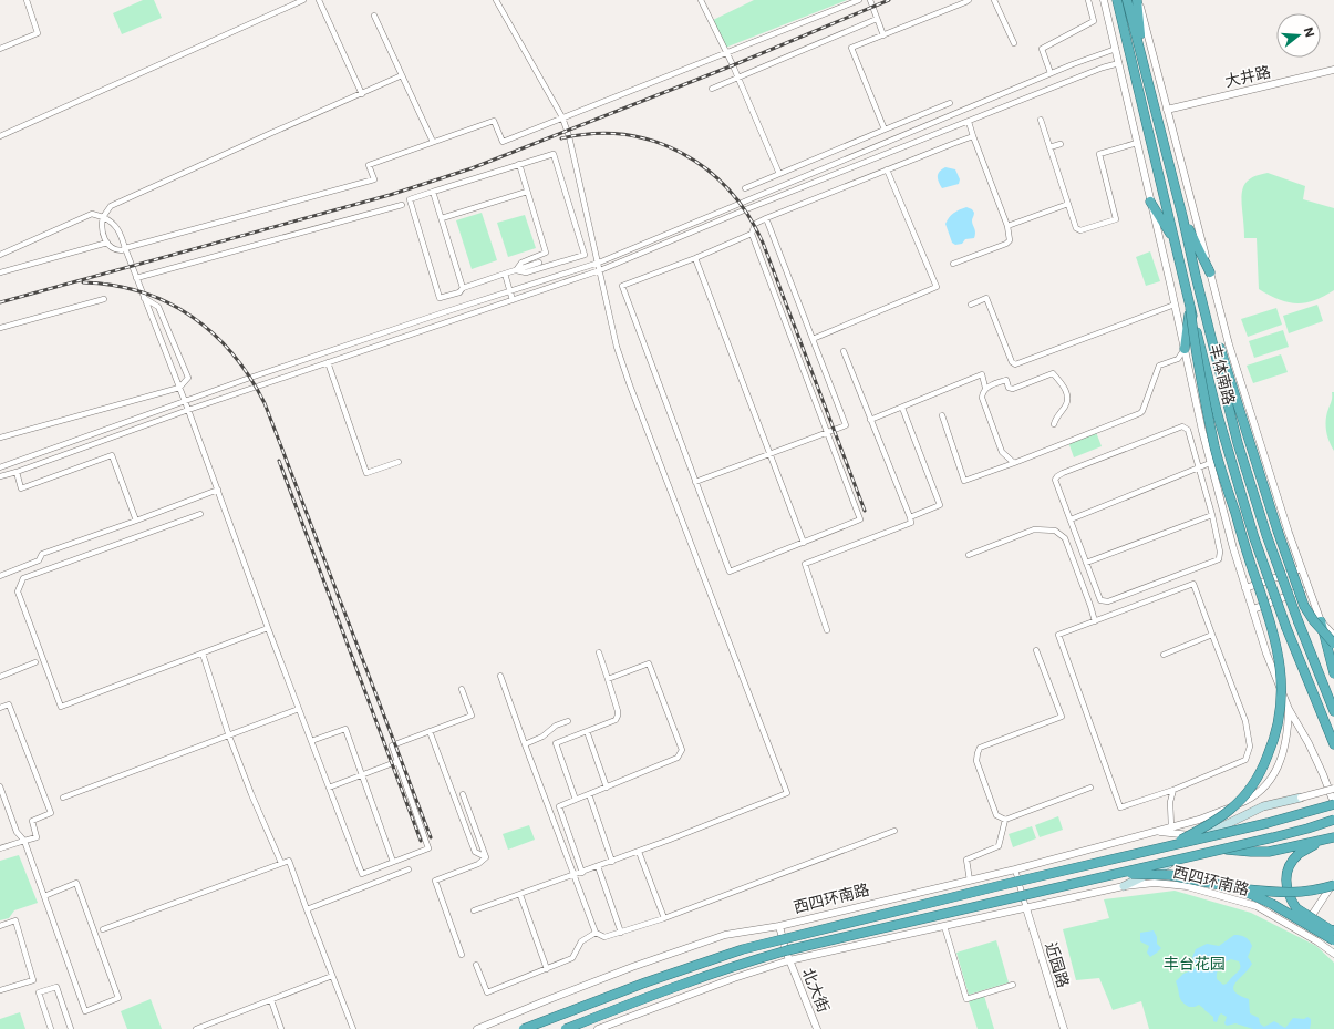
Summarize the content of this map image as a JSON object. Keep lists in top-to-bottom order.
{
  "streets": {
    "highway": ["丰体南路", "西四环南路"],
    "street": ["大井路", "近园路", "北大街"]
  },
  "crossings": [
    ["大井路", "丰体南路"],
    ["丰体南路", "西四环南路"],
    ["西四环南路", "近园路"],
    ["西四环南路", "北大街"]
  ],
  "parks": ["丰台花园"],
  "north": "right"
}
